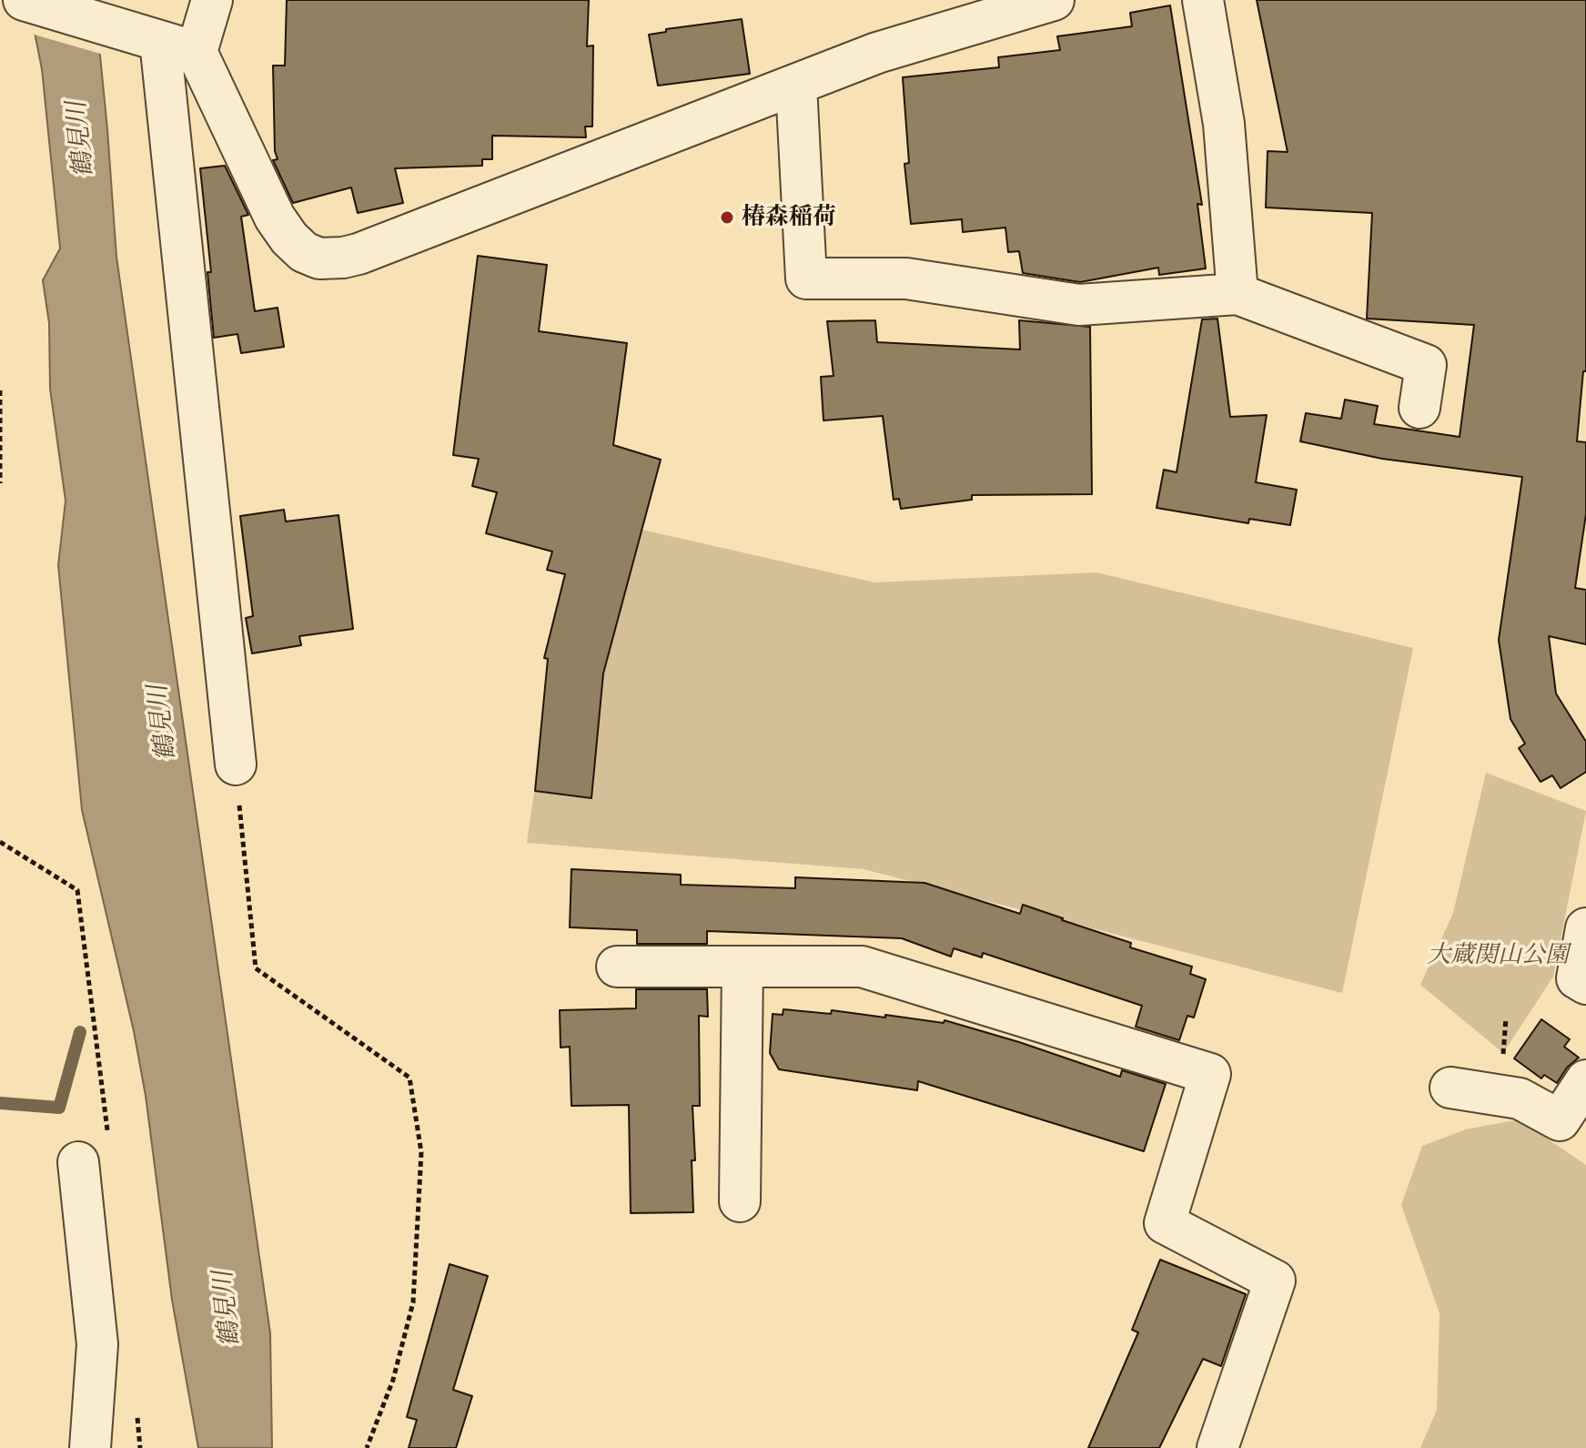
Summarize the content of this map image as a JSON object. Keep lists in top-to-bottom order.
{
  "water": ["鶴見川"],
  "parks": ["大蔵関山公園"],
  "places": ["椿森稲荷"]
}
